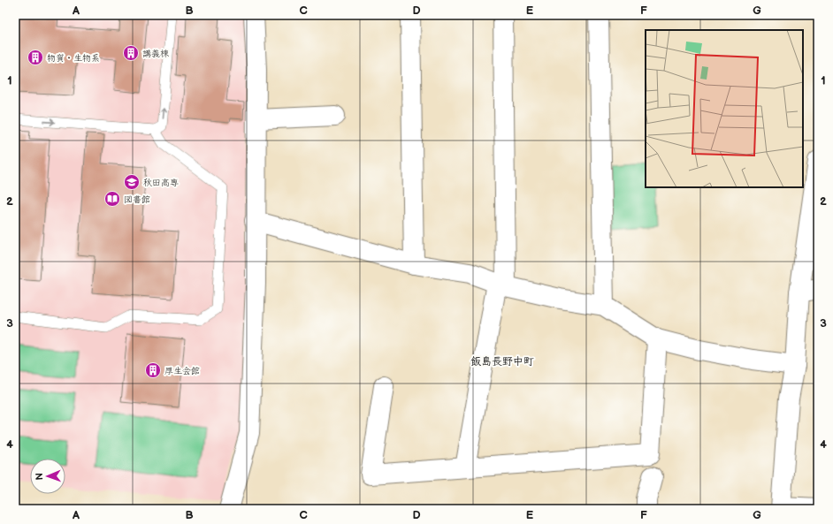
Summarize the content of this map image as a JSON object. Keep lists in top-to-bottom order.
{
  "districts": ["飯島長野中町"],
  "places": {
    "building": ["講義棟", "物質・生物系", "厚生会館"],
    "school or university": ["秋田高専"],
    "library": ["図書館"]
  },
  "north": "left",
  "grid": {
    "columns": [
      "A",
      "B",
      "C",
      "D",
      "E",
      "F",
      "G"
    ],
    "rows": [
      "1",
      "2",
      "3",
      "4"
    ]
  }
}
